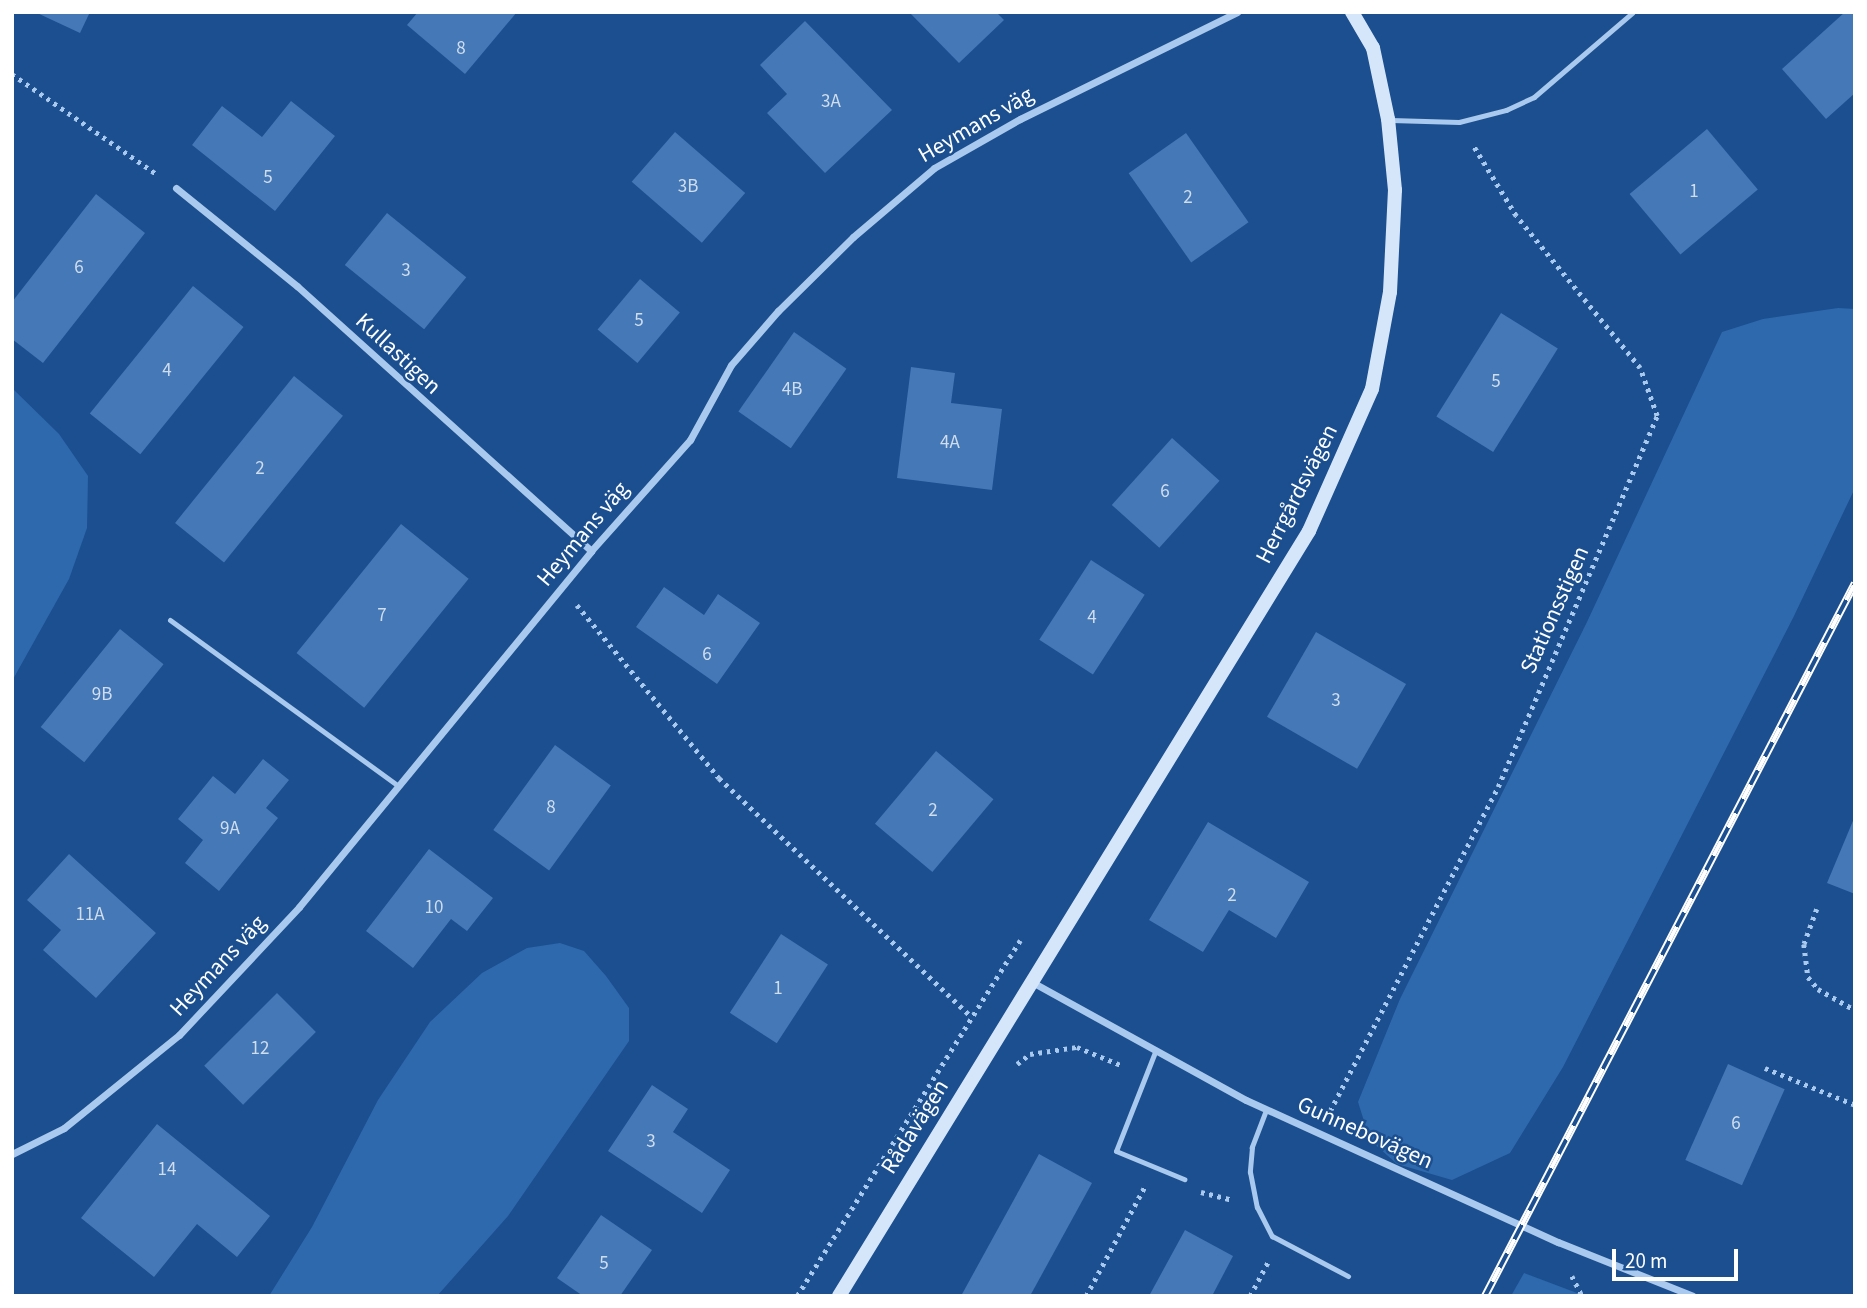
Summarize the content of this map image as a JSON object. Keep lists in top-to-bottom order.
{
  "streets": {
    "street": [
      "Heymans väg",
      "Kullastigen",
      "Herrgårdsvägen",
      "Rådavägen",
      "Gunnebovägen"
    ],
    "path": ["Stationsstigen"]
  },
  "crossings": [
    ["Heymans väg", "Kullastigen"],
    ["Herrgårdsvägen", "Rådavägen"],
    ["Herrgårdsvägen", "Gunnebovägen"],
    ["Stationsstigen", "Gunnebovägen"],
    ["Rådavägen", "Gunnebovägen"]
  ],
  "house_numbers": [
    "8",
    "3A",
    "5",
    "3B",
    "1",
    "2",
    "6",
    "3",
    "5",
    "4",
    "5",
    "4B",
    "4A",
    "2",
    "6",
    "7",
    "4",
    "6",
    "9B",
    "3",
    "8",
    "2",
    "9A",
    "2",
    "10",
    "11A",
    "1",
    "12",
    "6",
    "3",
    "14",
    "5"
  ],
  "scale_bar": "20 m"
}
